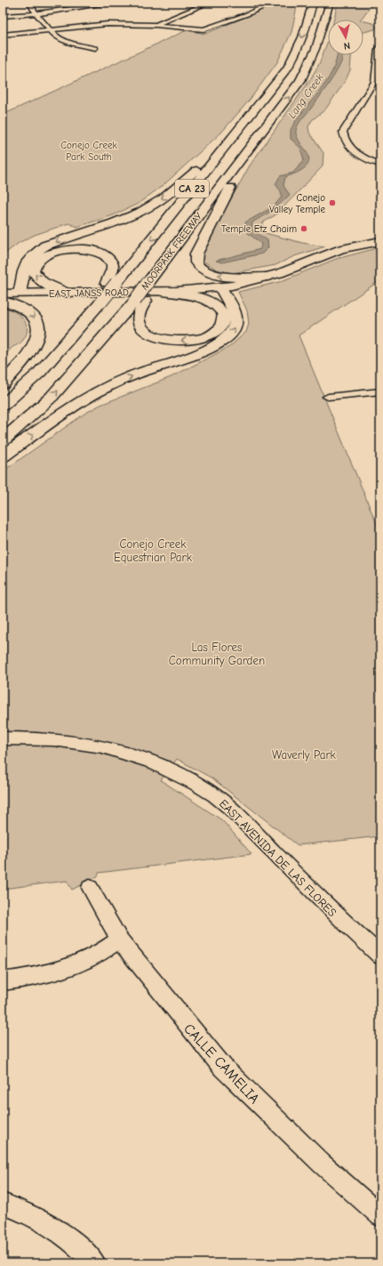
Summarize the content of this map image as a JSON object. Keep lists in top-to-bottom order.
{
  "streets": {
    "highway": ["CA 23", "MOORPARK FREEWAY"],
    "main road": ["EAST JANSS ROAD"],
    "street": ["EAST AVENIDA DE LAS FLORES", "CALLE CAMELIA"]
  },
  "crossings": [
    ["CA 23", "MOORPARK FREEWAY"],
    ["MOORPARK FREEWAY", "EAST JANSS ROAD"]
  ],
  "water": ["Lang Creek"],
  "parks": [
    "Conejo Creek Park South",
    "Conejo Creek Equestrian Park",
    "Las Flores Community Garden",
    "Waverly Park"
  ],
  "places": ["Conejo Valley Temple", "Temple Etz Chaim"],
  "north": "bottom"
}
